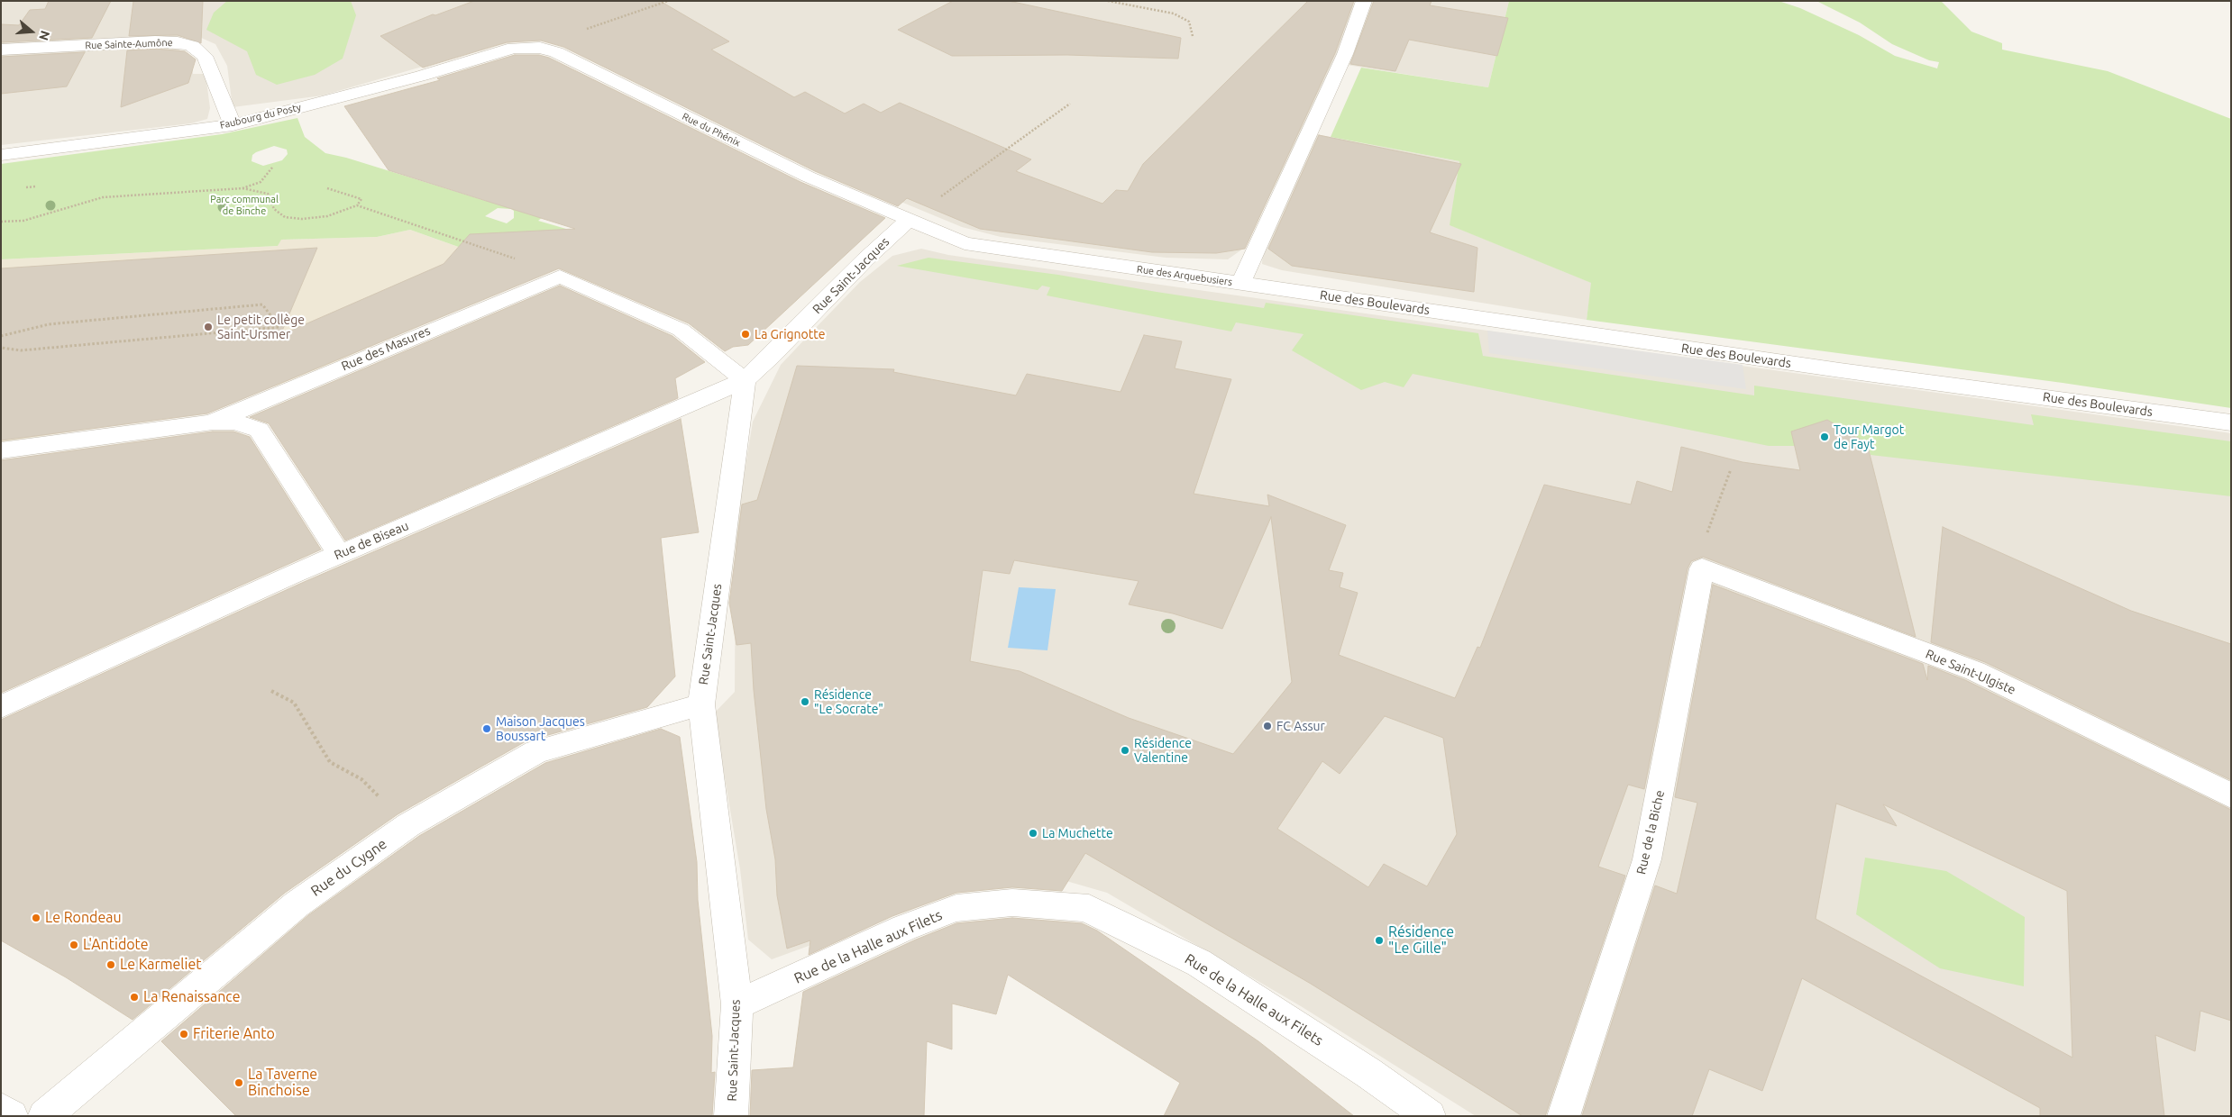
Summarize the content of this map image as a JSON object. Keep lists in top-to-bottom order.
{
  "streets": {
    "street": [
      "Rue Sainte-Aumône",
      "Faubourg du Posty",
      "Rue du Phénix",
      "Rue Saint-Jacques",
      "Rue des Arquebusiers",
      "Rue des Boulevards",
      "Rue des Masures",
      "Rue de Biseau",
      "Rue Saint-Ulgiste",
      "Rue de la Biche",
      "Rue du Cygne",
      "Rue de la Halle aux Filets"
    ]
  },
  "crossings": [
    ["Rue Sainte-Aumône", "Faubourg du Posty"],
    ["Faubourg du Posty", "Rue du Phénix"],
    ["Rue du Phénix", "Rue Saint-Jacques"],
    ["Rue du Phénix", "Rue des Arquebusiers"],
    ["Rue Saint-Jacques", "Rue des Arquebusiers"],
    ["Rue Saint-Jacques", "Rue de Biseau"],
    ["Rue Saint-Jacques", "Rue du Cygne"],
    ["Rue Saint-Jacques", "Rue de la Halle aux Filets"],
    ["Rue des Arquebusiers", "Rue des Boulevards"],
    ["Rue Saint-Ulgiste", "Rue de la Biche"]
  ],
  "parks": ["Parc communal de Binche"],
  "places": [
    "Le petit collège Saint-Ursmer",
    "La Grignotte",
    "Tour Margot de Fayt",
    "Résidence \"Le Socrate\"",
    "FC Assur",
    "Maison Jacques Boussart",
    "Résidence Valentine",
    "La Muchette",
    "Le Rondeau",
    "Résidence \"Le Gille\"",
    "L'Antidote",
    "Le Karmeliet",
    "La Renaissance",
    "Friterie Anto",
    "La Taverne Binchoise"
  ],
  "north": "right"
}
